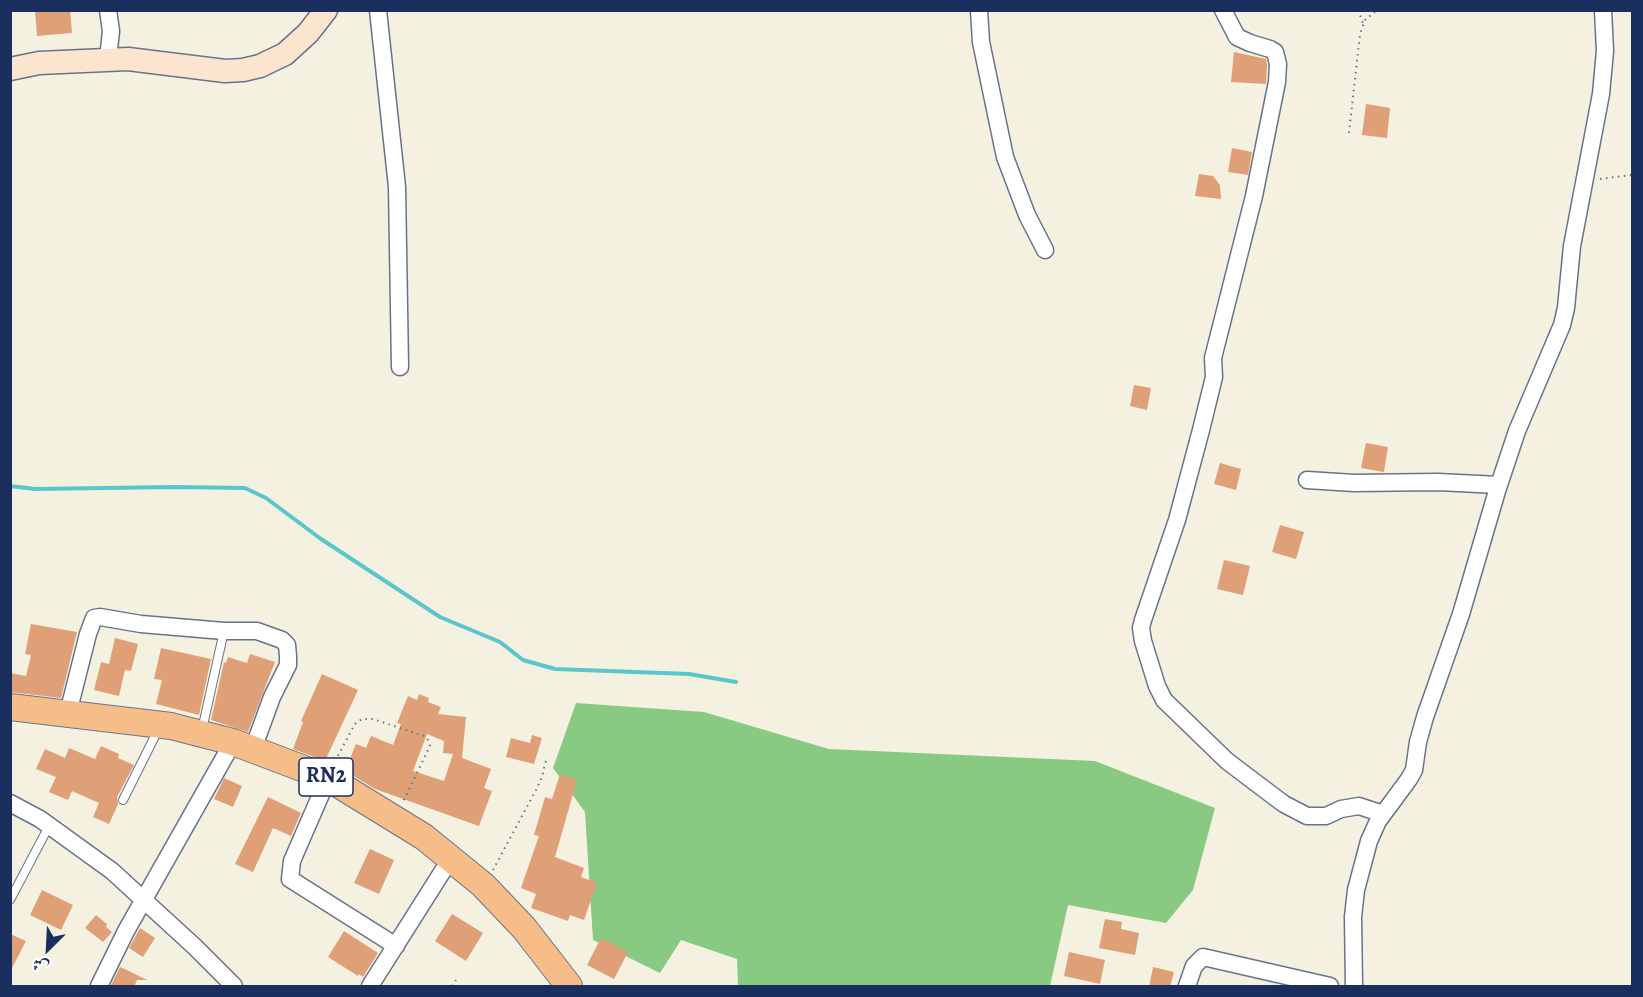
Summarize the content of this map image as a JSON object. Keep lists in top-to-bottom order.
{
  "streets": {
    "main road": ["RN2"]
  },
  "north": "bottom left"
}
